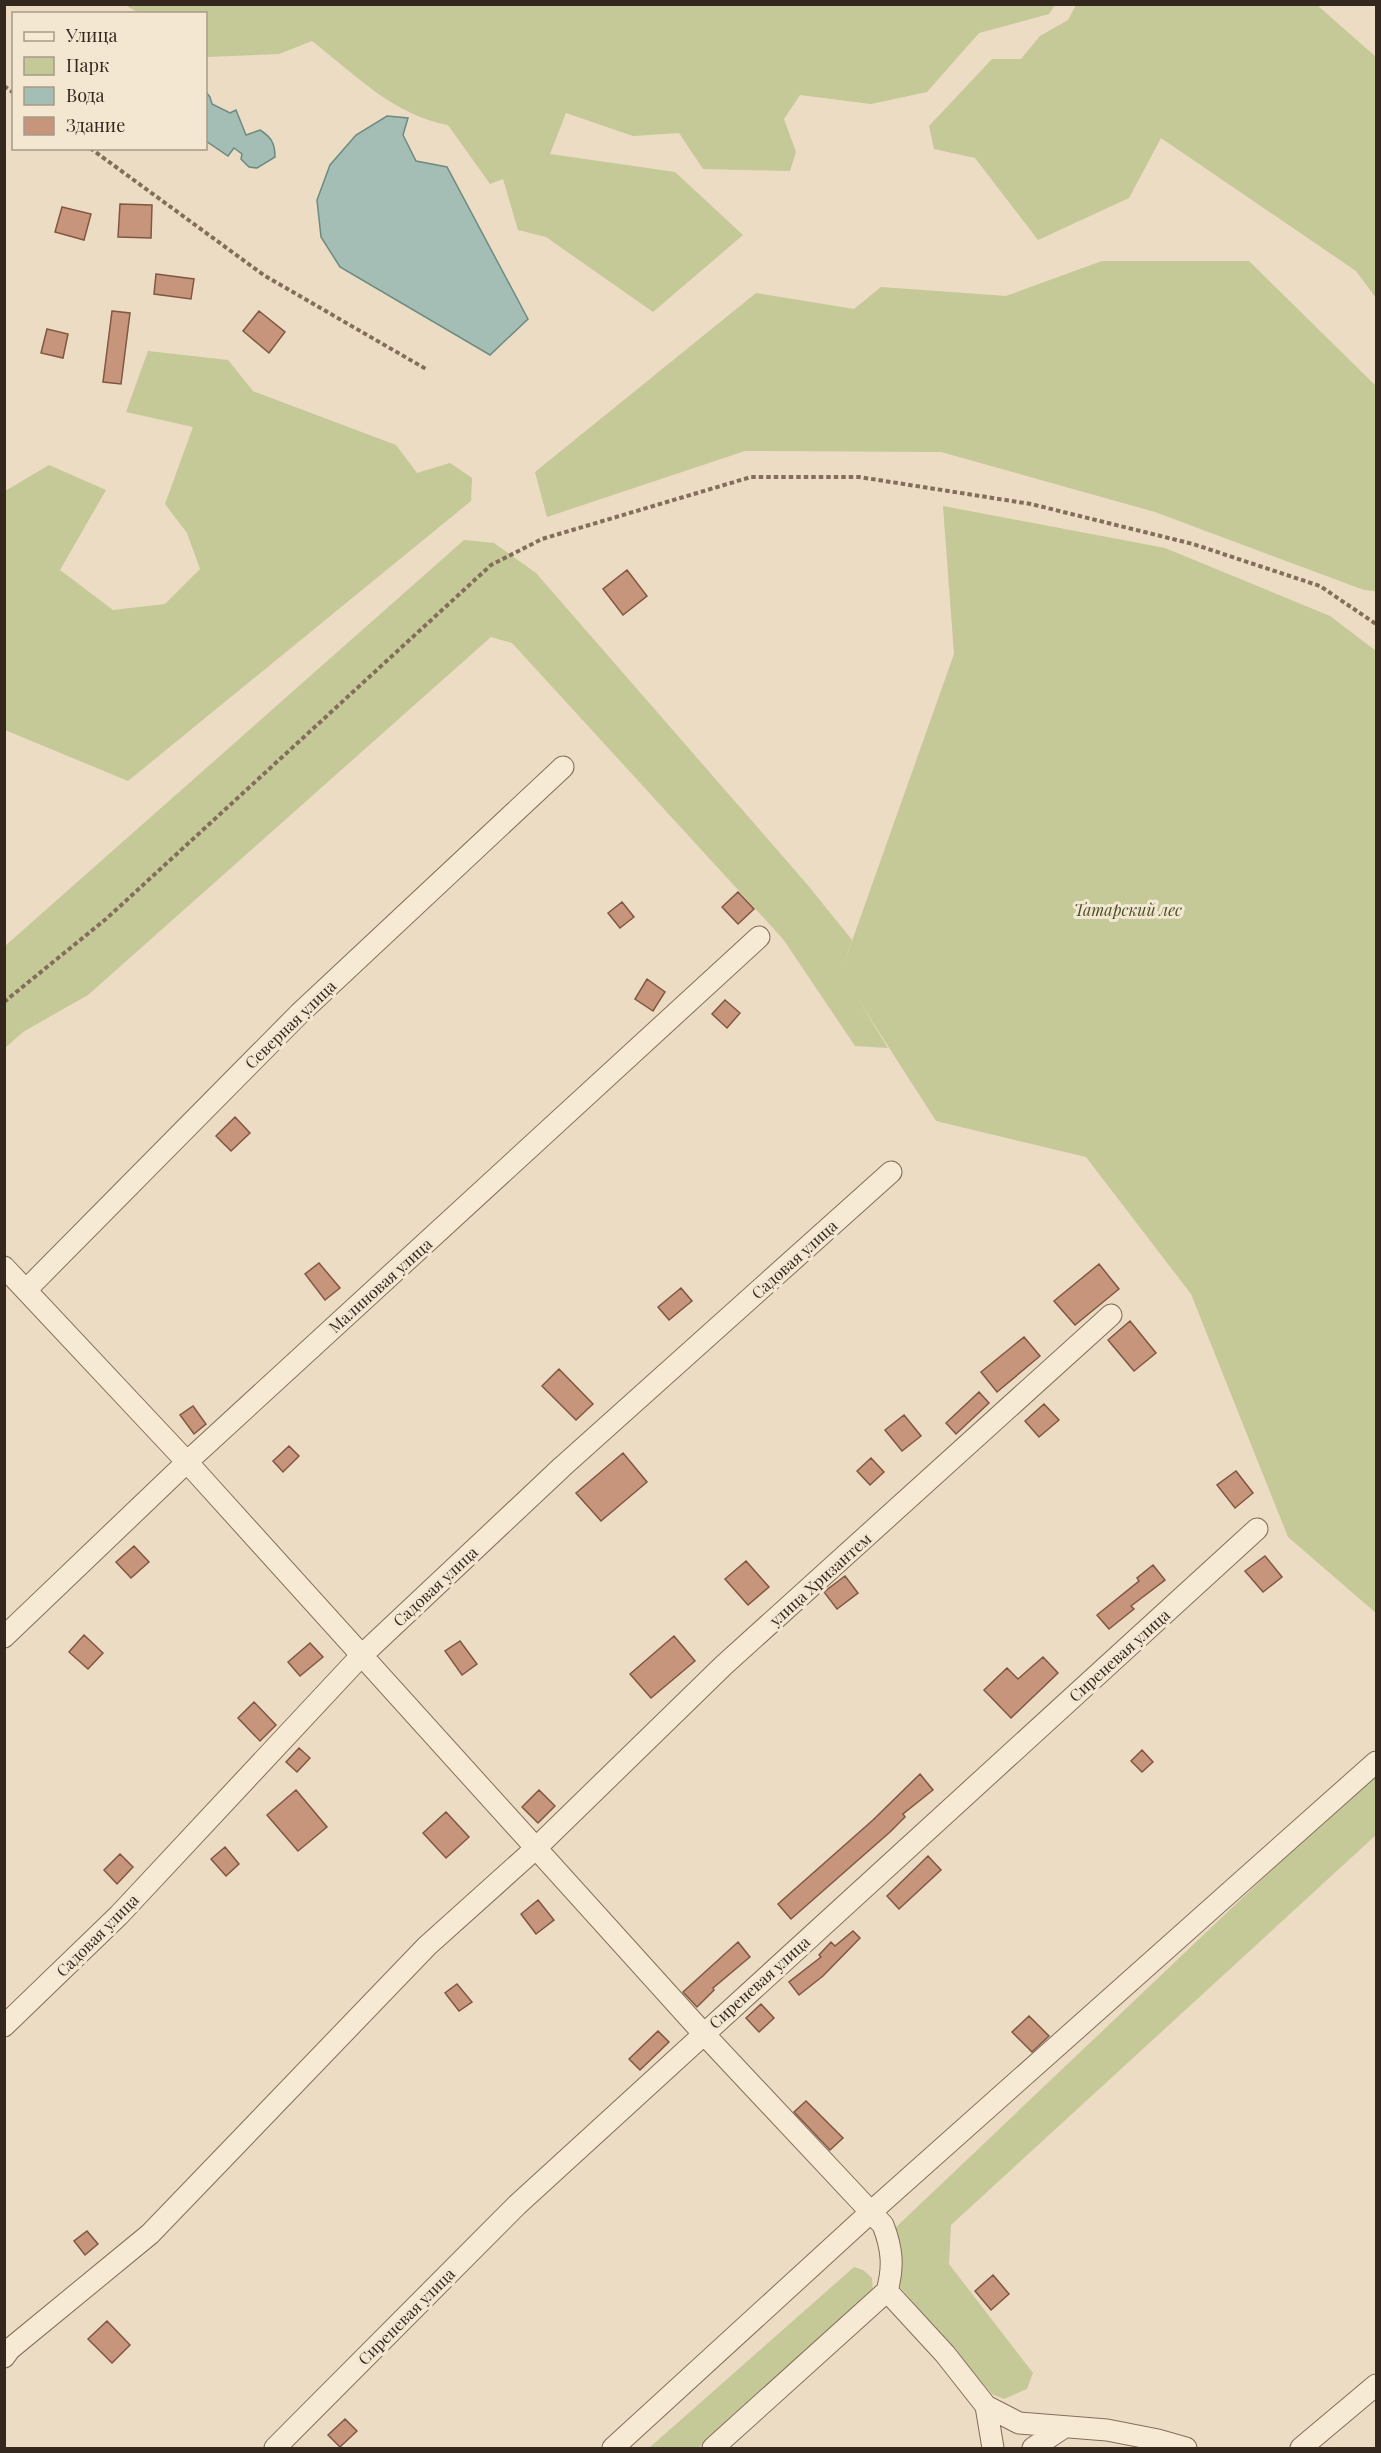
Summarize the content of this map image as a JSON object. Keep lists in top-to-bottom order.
{
  "streets": {
    "street": [
      "Северная улица",
      "Садовая улица",
      "Малиновая улица",
      "улица Хризантем",
      "Сиреневая улица"
    ]
  },
  "parks": ["Татарский лес"],
  "legend": [
    "Улица",
    "Парк",
    "Вода",
    "Здание"
  ]
}
